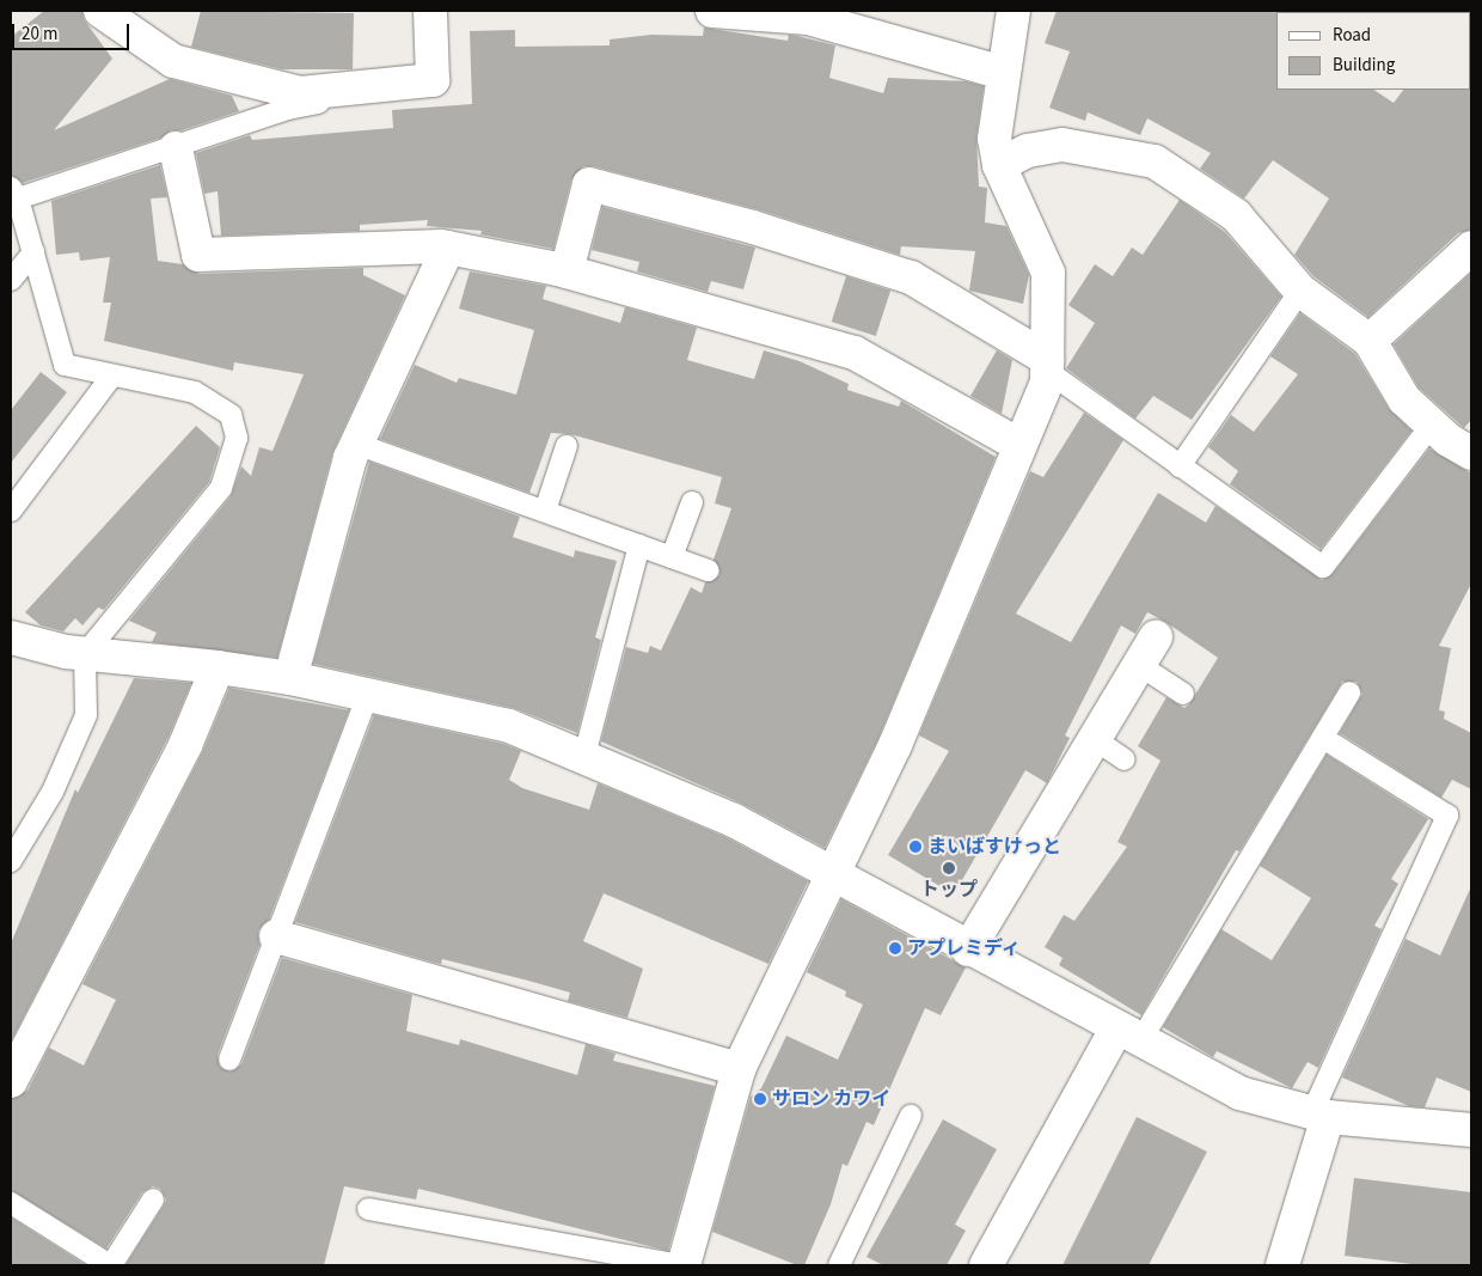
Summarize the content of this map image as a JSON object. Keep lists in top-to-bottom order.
{
  "places": [
    "まいばすけっと",
    "トップ",
    "アプレミディ",
    "サロン カワイ"
  ],
  "legend": ["Road", "Building"],
  "scale_bar": "20 m"
}
